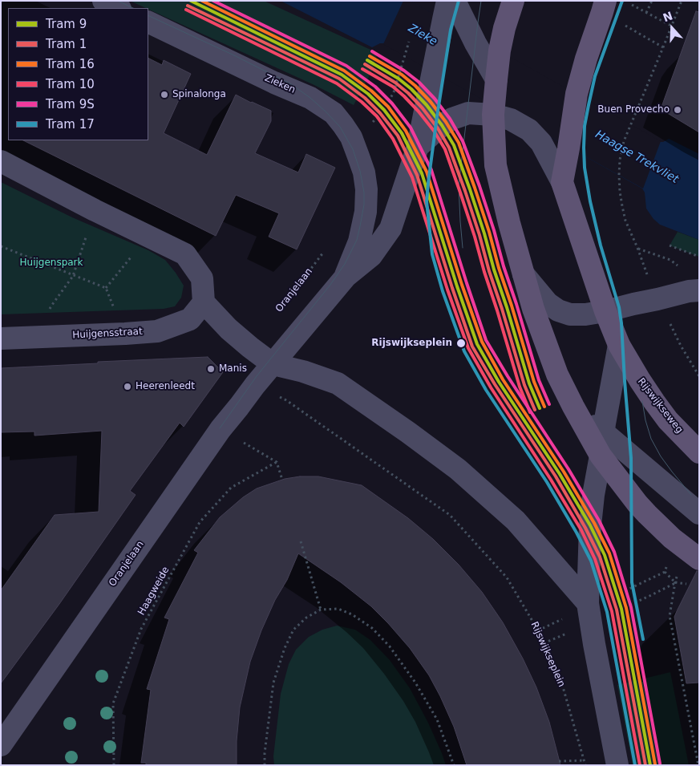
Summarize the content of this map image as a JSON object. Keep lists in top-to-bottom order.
{
  "streets": {
    "main road": ["Rijswijkseweg"],
    "street": ["Zieken", "Oranjelaan", "Huijgensstraat"],
    "path": ["Haagweide", "Rijswijkseplein"]
  },
  "crossings": [
    ["Zieken", "Oranjelaan"],
    ["Oranjelaan", "Rijswijkseplein"]
  ],
  "water": ["Zieke", "Haagse Trekvliet"],
  "parks": ["Huijgenspark"],
  "places": [
    "Spinalonga",
    "Buen Provecho",
    "Rijswijkseplein",
    "Manis",
    "Heerenleedt"
  ],
  "lines": [
    "tram line 9",
    "tram line 16",
    "tram line 9S",
    "tram line 17",
    "tram line 1",
    "tram line 10"
  ],
  "legend": [
    "Tram 9",
    "Tram 1",
    "Tram 16",
    "Tram 10",
    "Tram 9S",
    "Tram 17"
  ],
  "north": "top"
}
